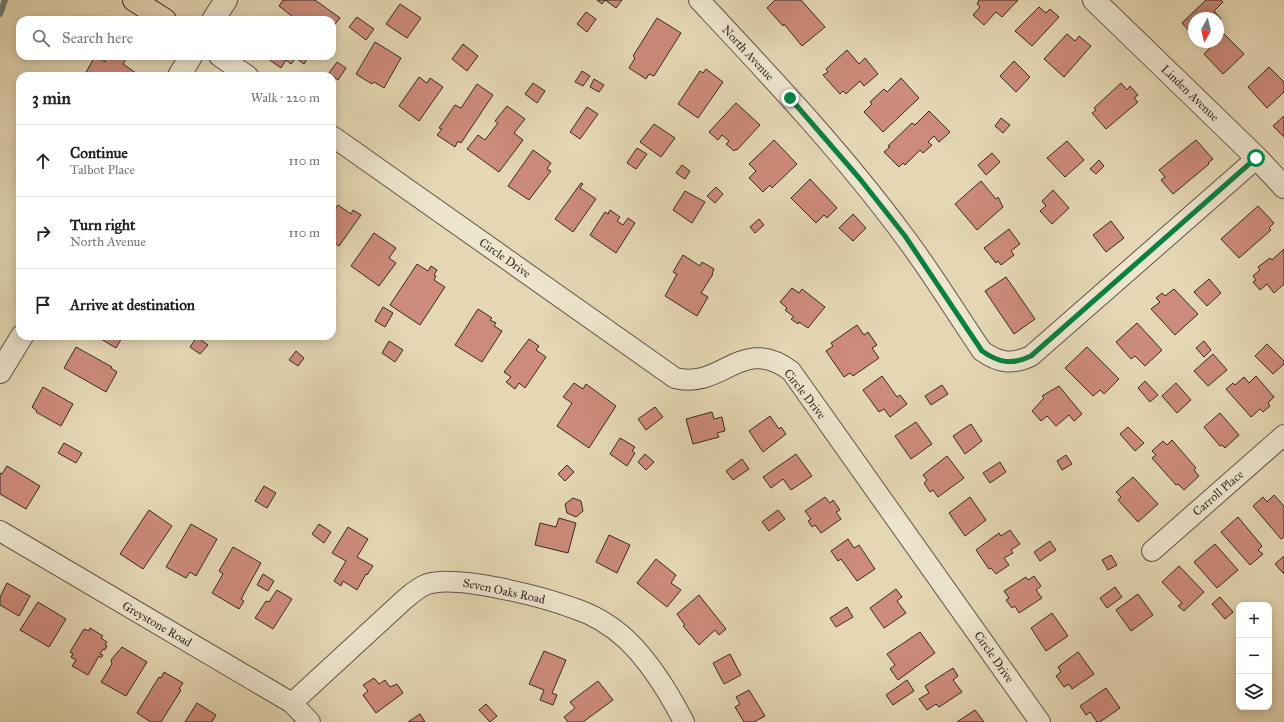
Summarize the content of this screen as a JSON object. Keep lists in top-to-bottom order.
{
  "streets": {
    "street": [
      "North Avenue",
      "Linden Avenue",
      "Circle Drive",
      "Carroll Place",
      "Seven Oaks Road",
      "Greystone Road"
    ]
  },
  "crossings": [
    ["North Avenue", "Linden Avenue"],
    ["Seven Oaks Road", "Greystone Road"]
  ],
  "north": "bottom",
  "page": {
    "search": "Search here",
    "heading": ["3 min", "Walk · 220 m"],
    "list": [
      ["Continue", "Talbot Place", "110 m"],
      ["Turn right", "North Avenue", "110 m"],
      "Arrive at destination"
    ],
    "map_buttons": ["+", "−"]
  }
}
